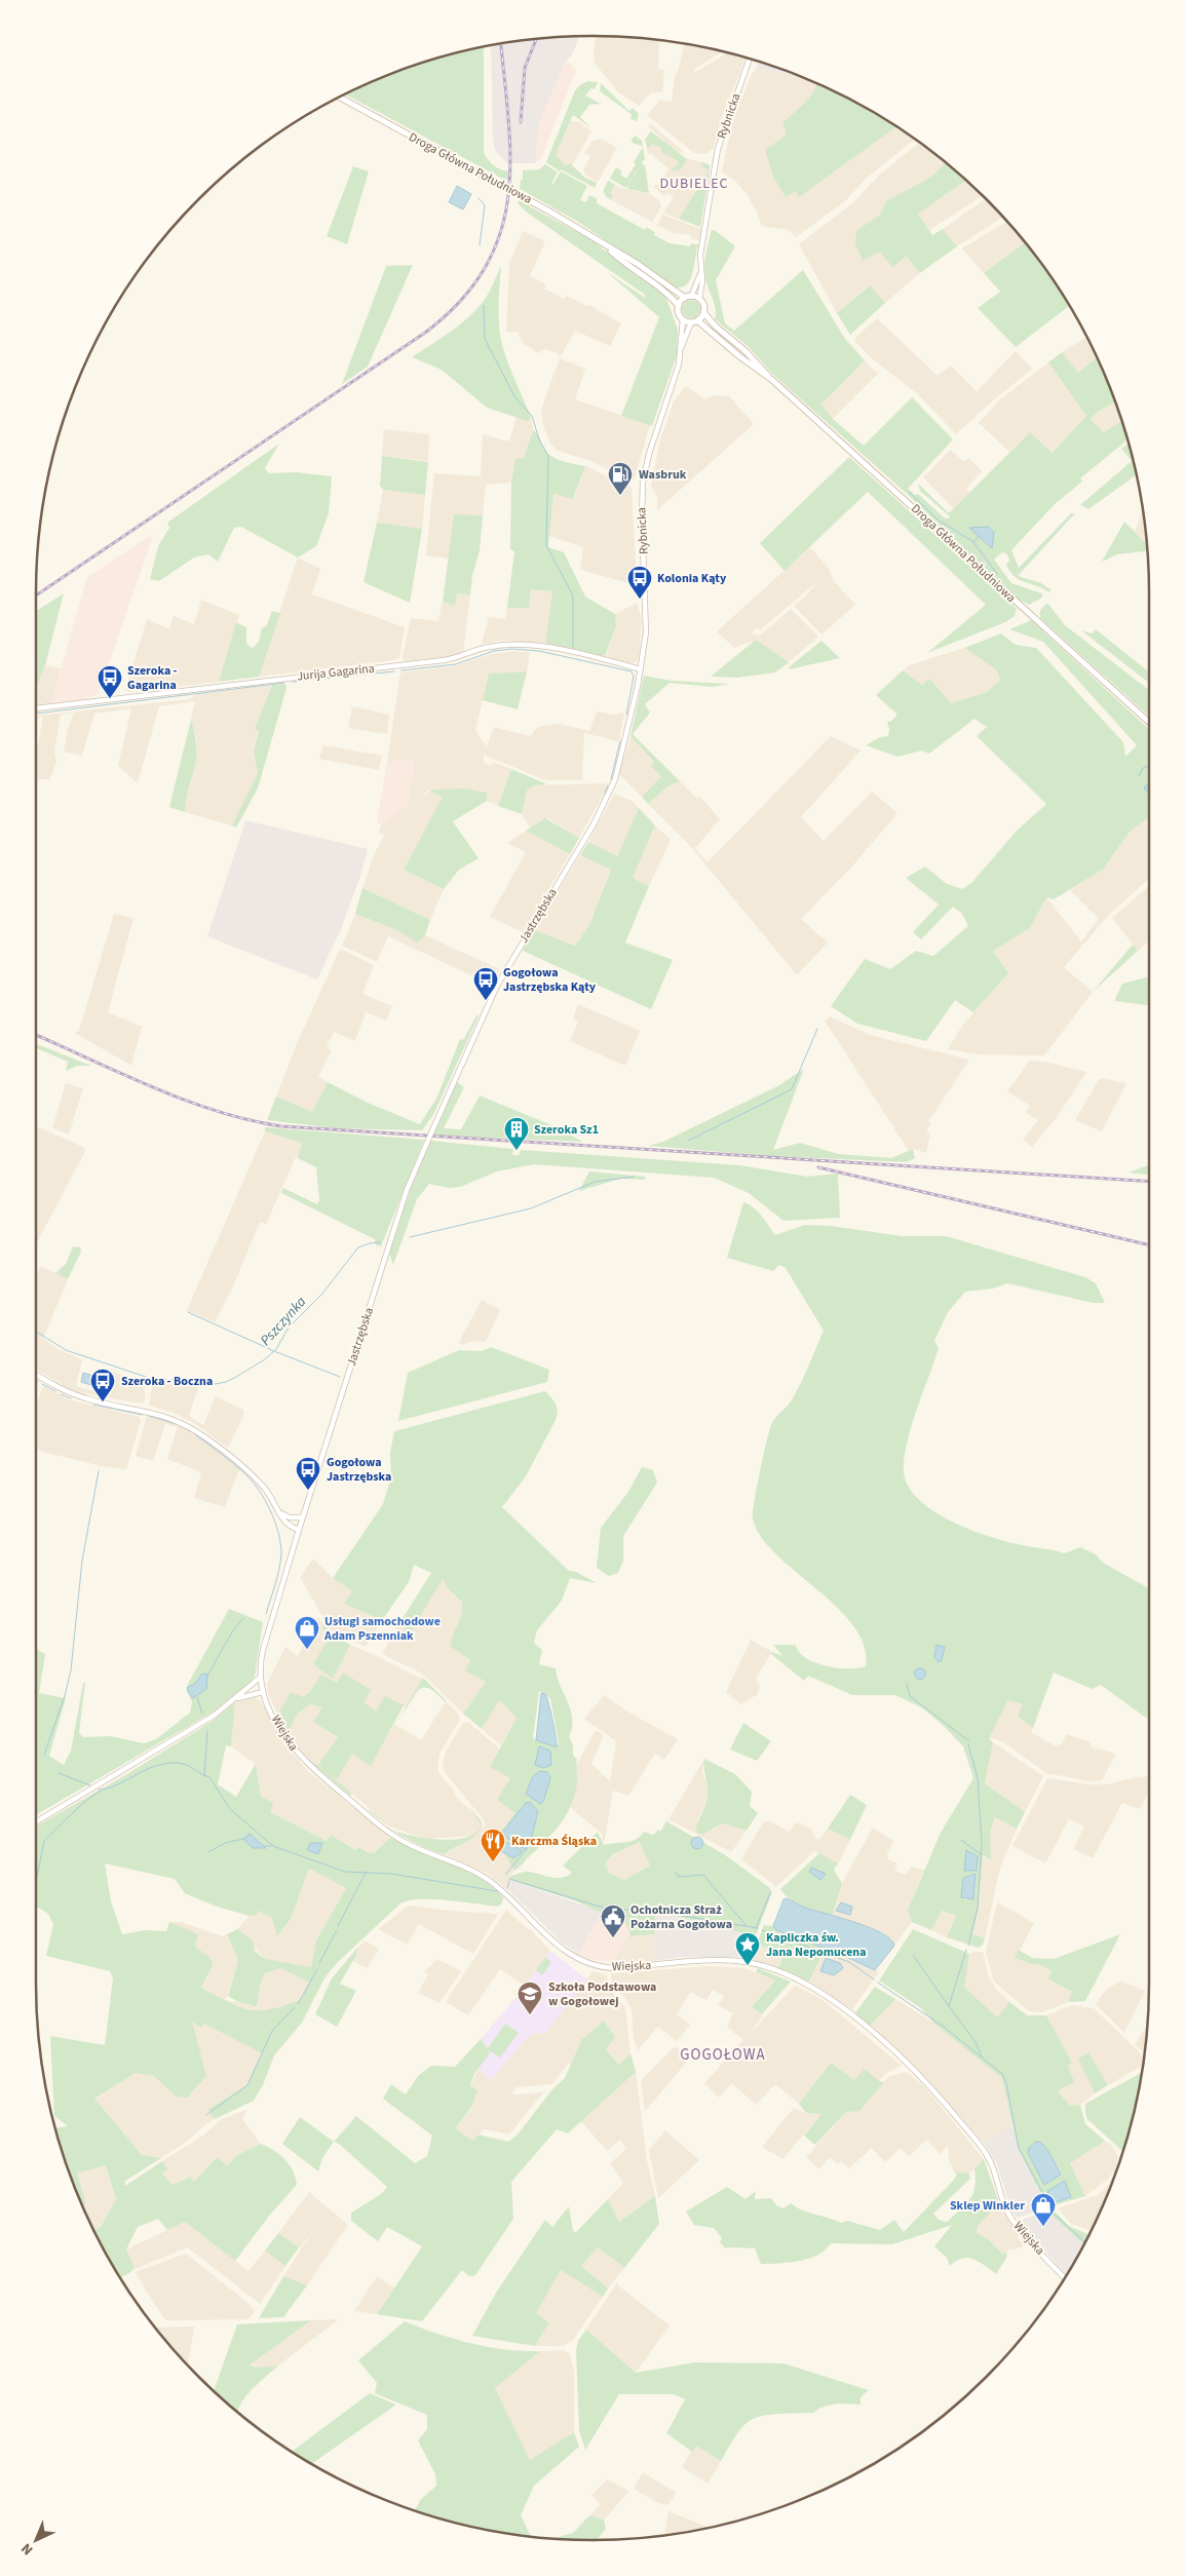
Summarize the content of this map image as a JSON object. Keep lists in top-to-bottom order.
{
  "streets": {
    "main road": ["Droga Główna Południowa"],
    "street": [
      "Rybnicka",
      "Jurija Gagarina",
      "Jastrzębska",
      "Wiejska"
    ]
  },
  "crossings": [
    ["Rybnicka", "Droga Główna Południowa"],
    ["Rybnicka", "Jurija Gagarina"],
    ["Rybnicka", "Jastrzębska"],
    ["Jastrzębska", "Wiejska"]
  ],
  "districts": ["DUBIELEC", "GOGOŁOWA"],
  "water": ["Pszczynka"],
  "places": {
    "fuel station": ["Wasbruk"],
    "bus stop": [
      "Kolonia Kąty",
      "Szeroka - Gagarina",
      "Gogołowa Jastrzębska Kąty",
      "Szeroka - Boczna",
      "Gogołowa Jastrzębska"
    ],
    "building": ["Szeroka Sz1"],
    "shop": ["Usługi samochodowe Adam Pszenniak", "Sklep Winkler"],
    "restaurant": ["Karczma Śląska"],
    "public building": ["Ochotnicza Straż Pożarna Gogołowa"],
    "place": ["Kapliczka św. Jana Nepomucena"],
    "school or university": ["Szkoła Podstawowa w Gogołowej"]
  },
  "north": "bottom left"
}
